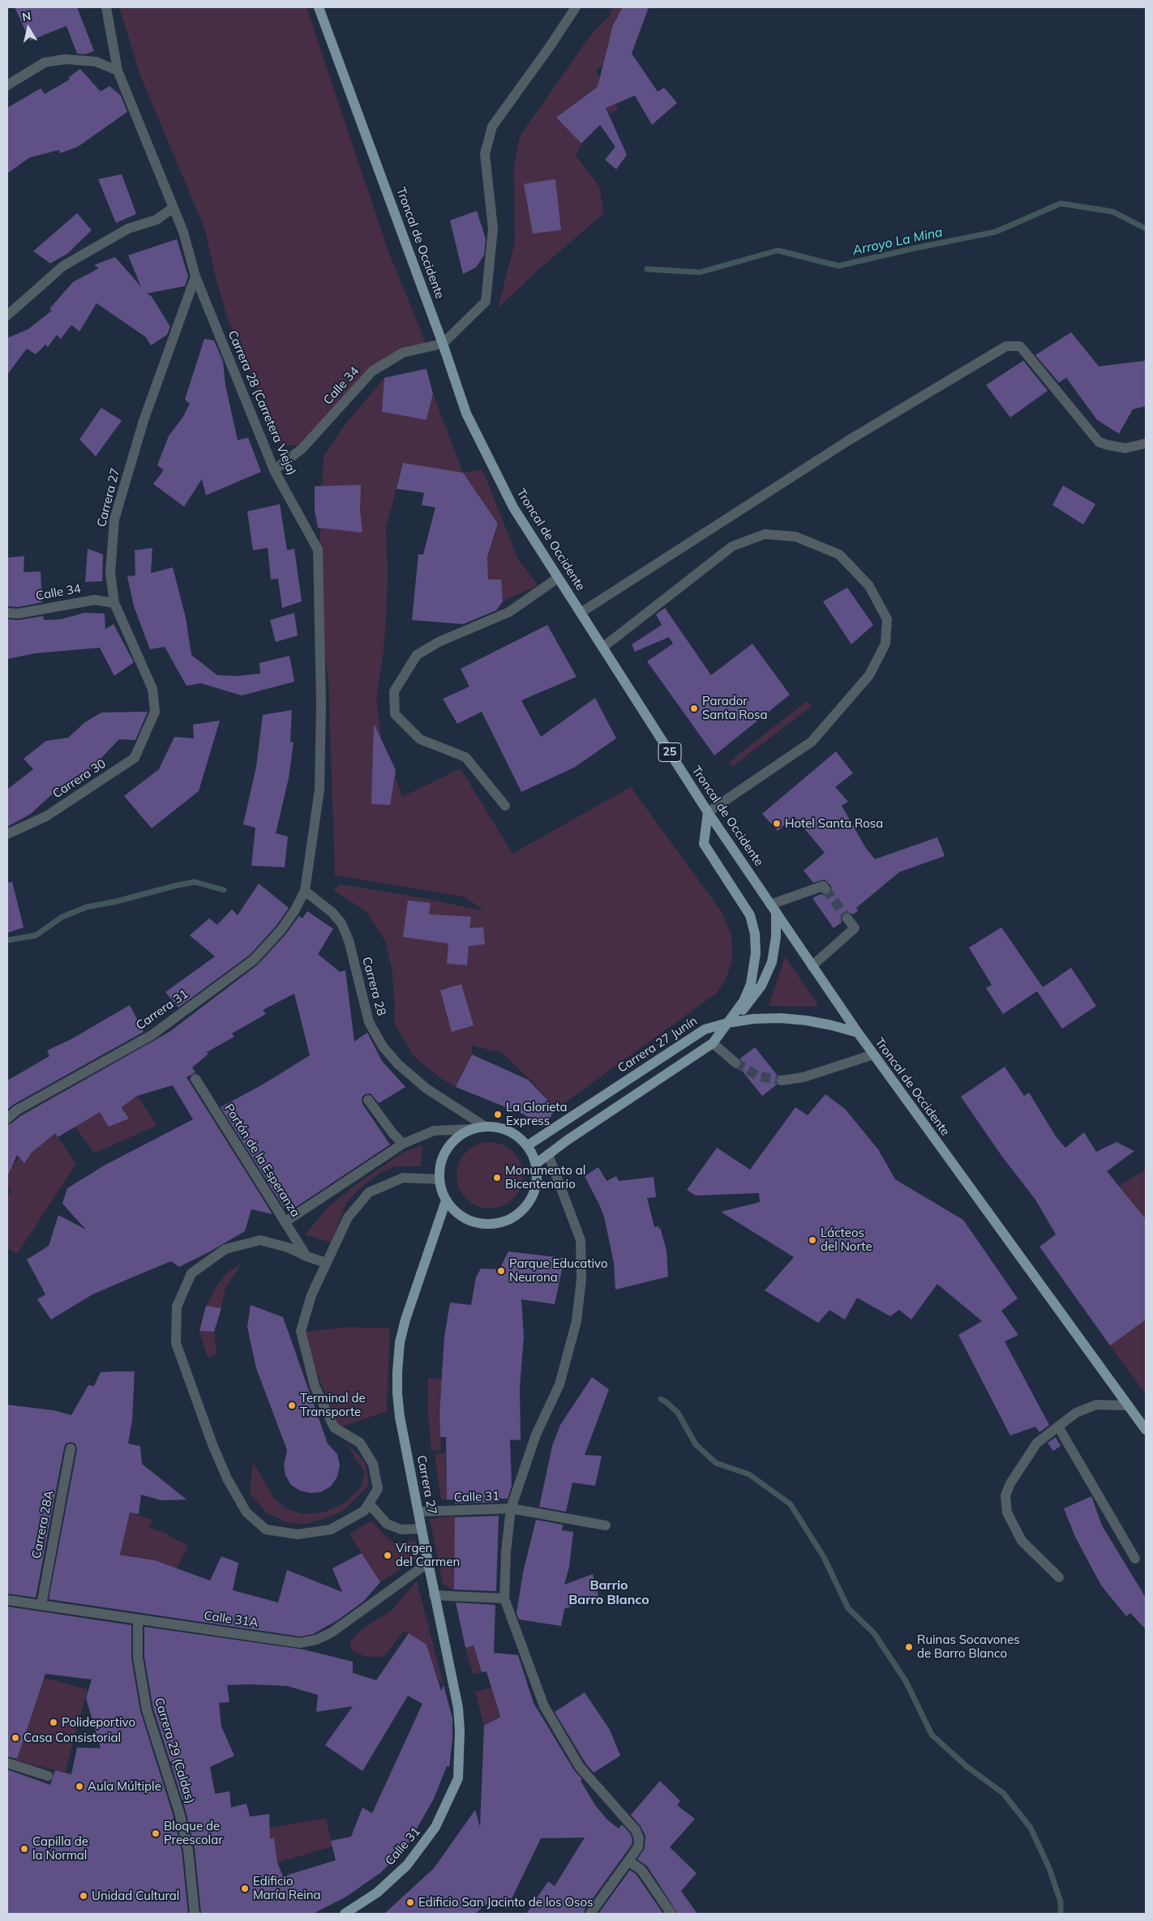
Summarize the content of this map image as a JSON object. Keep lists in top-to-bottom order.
{
  "streets": {
    "main road": [
      "Troncal de Occidente",
      "Carrera 27",
      "25",
      "Carrera 27 Junín",
      "Calle 31"
    ],
    "street": [
      "Calle 34",
      "Carrera 28 (Carretera Vieja)",
      "Carrera 30",
      "Carrera 28",
      "Carrera 31",
      "Portón de la Esperanza",
      "Carrera 28A",
      "Calle 31A",
      "Carrera 29 (Caldas)"
    ]
  },
  "crossings": [
    ["Troncal de Occidente", "Calle 34"],
    ["Troncal de Occidente", "Carrera 27 Junín"],
    ["Calle 34", "Carrera 28 (Carretera Vieja)"],
    ["Calle 34", "Carrera 27"],
    ["Carrera 28 (Carretera Vieja)", "Carrera 27"],
    ["Carrera 28 (Carretera Vieja)", "Carrera 28"],
    ["Carrera 28 (Carretera Vieja)", "Carrera 31"],
    ["Carrera 27", "Carrera 30"],
    ["Carrera 27", "Carrera 28"],
    ["Carrera 27", "Carrera 27 Junín"],
    ["Carrera 27", "Calle 31"],
    ["Carrera 27", "Calle 31A"],
    ["Carrera 28", "Carrera 31"],
    ["Carrera 28", "Carrera 27 Junín"],
    ["Carrera 28A", "Calle 31A"],
    ["Calle 31A", "Carrera 29 (Caldas)"]
  ],
  "districts": ["Barrio Barro Blanco"],
  "water": ["Arroyo La Mina"],
  "places": [
    "Parador Santa Rosa",
    "Hotel Santa Rosa",
    "La Glorieta Express",
    "Monumento al Bicentenario",
    "Lácteos del Norte",
    "Parque Educativo Neurona",
    "Terminal de Transporte",
    "Virgen del Carmen",
    "Ruinas Socavones de Barro Blanco",
    "Polideportivo",
    "Casa Consistorial",
    "Aula Múltiple",
    "Bloque de Preescolar",
    "Capilla de la Normal",
    "Edificio María Reina",
    "Unidad Cultural",
    "Edificio San Jacinto de los Osos"
  ],
  "north": "top"
}
